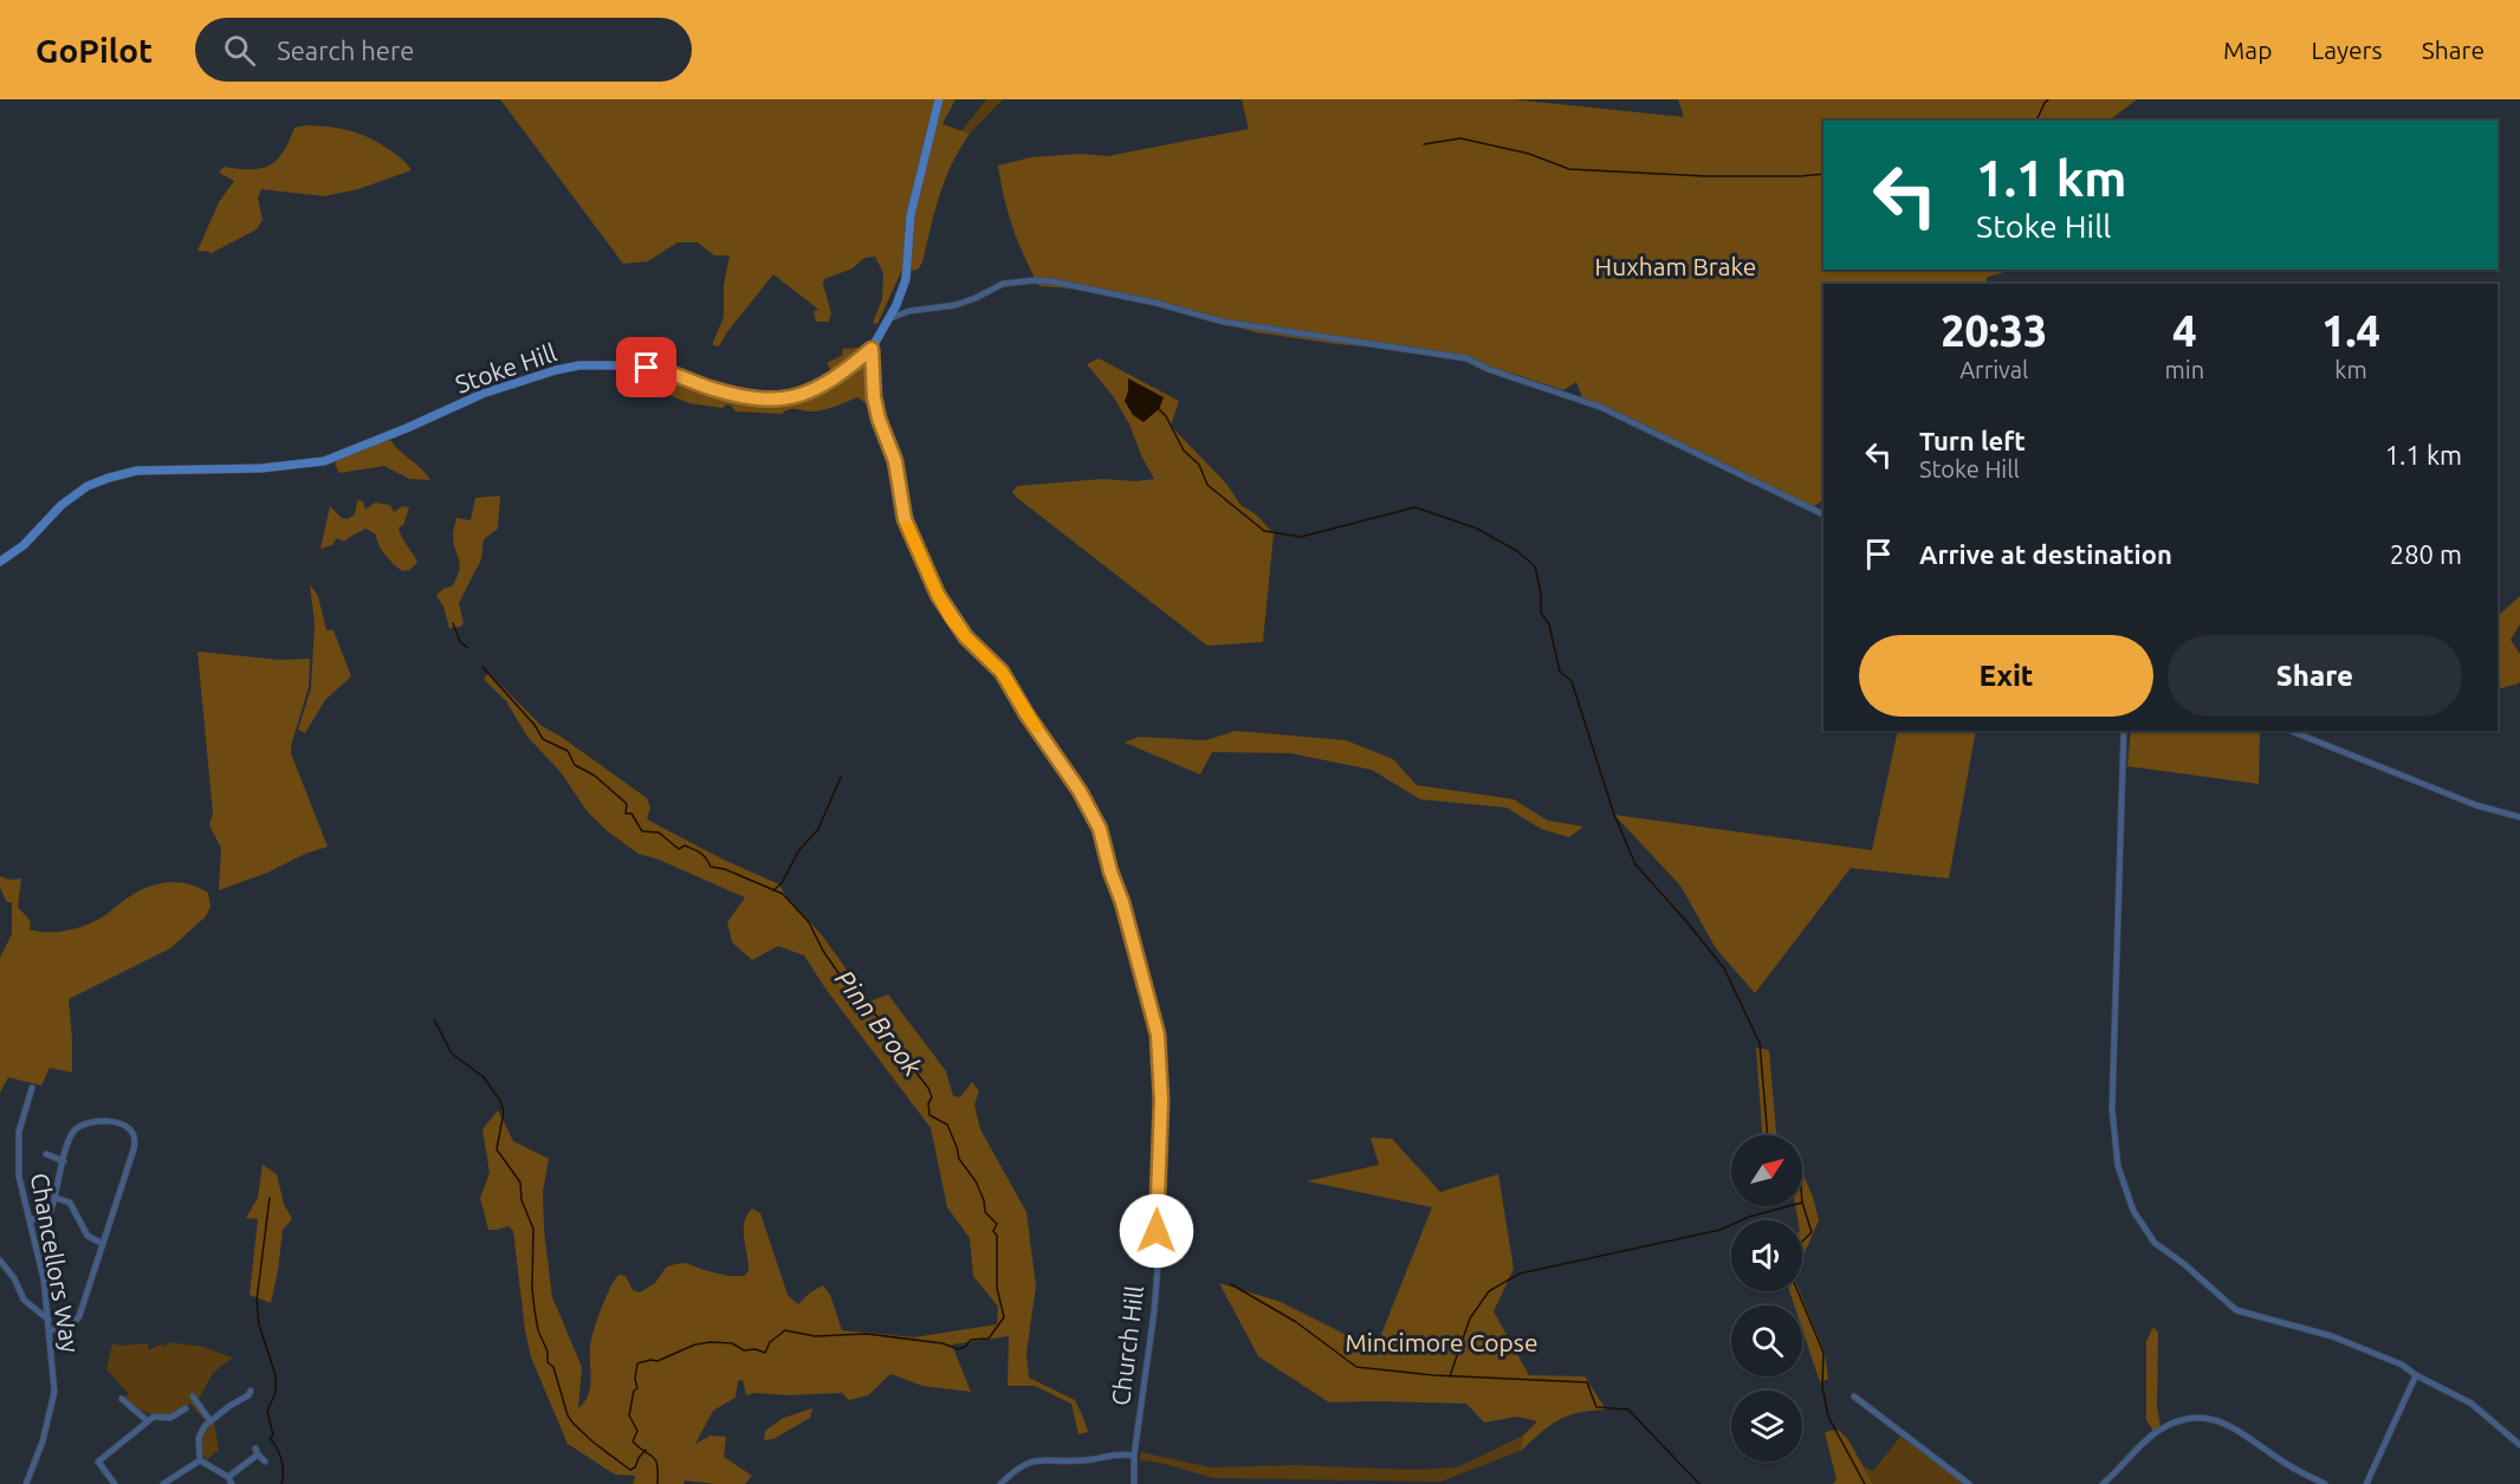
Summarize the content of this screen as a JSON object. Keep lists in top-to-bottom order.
{
  "streets": {
    "street": ["Stoke Hill", "Chancellors Way", "Church Hill"]
  },
  "crossings": [
    ["Stoke Hill", "Church Hill"]
  ],
  "water": ["Pinn Brook"],
  "parks": ["Huxham Brake", "Mincimore Copse"],
  "north": "top right",
  "page": {
    "header": "GoPilot",
    "search": "Search here",
    "nav": ["Map", "Layers", "Share"],
    "turn": ["1.1 km", "Stoke Hill"],
    "eta": [
      "20:33",
      "Arrival",
      "4",
      "min",
      "1.4",
      "km"
    ],
    "list": [
      {
        "name": "Turn left",
        "note": "Stoke Hill",
        "value": "1.1 km"
      },
      {
        "name": "Arrive at destination",
        "value": "280 m"
      }
    ],
    "buttons": ["Exit", "Share"]
  }
}
